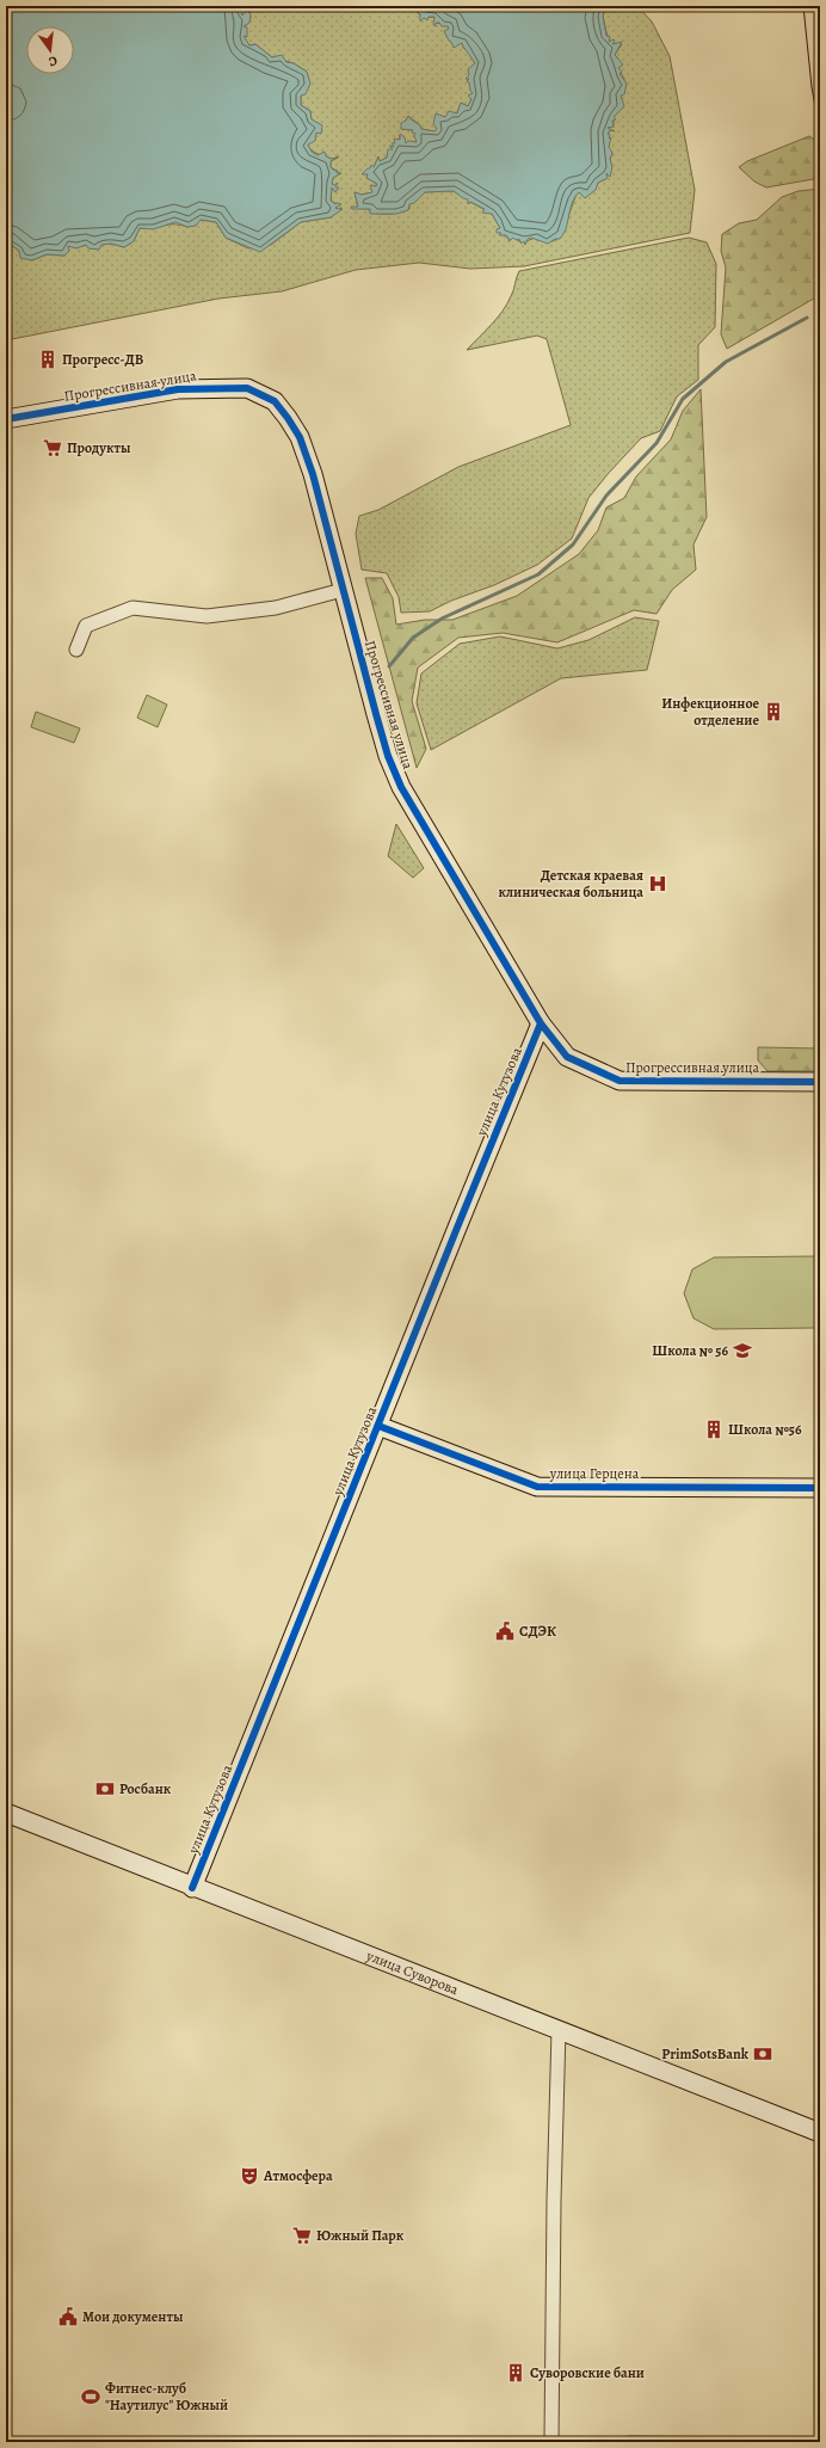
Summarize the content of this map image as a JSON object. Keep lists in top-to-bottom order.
{
  "streets": {
    "street": [
      "Прогрессивная улица",
      "улица Кутузова",
      "улица Герцена",
      "улица Суворова"
    ]
  },
  "crossings": [
    ["Прогрессивная улица", "улица Кутузова"],
    ["улица Кутузова", "улица Герцена"],
    ["улица Кутузова", "улица Суворова"]
  ],
  "places": {
    "building": [
      "Прогресс-ДВ",
      "Инфекционное отделение",
      "Школа №56",
      "Суворовские бани"
    ],
    "supermarket": ["Продукты", "Южный Парк"],
    "hospital": ["Детская краевая клиническая больница"],
    "school or university": ["Школа № 56"],
    "public building": ["СДЭК", "Мои документы"],
    "bank": ["Росбанк", "PrimSotsBank"],
    "theatre": ["Атмосфера"],
    "sports": ["Фитнес-клуб \"Наутилус\" Южный"]
  },
  "north": "bottom"
}
